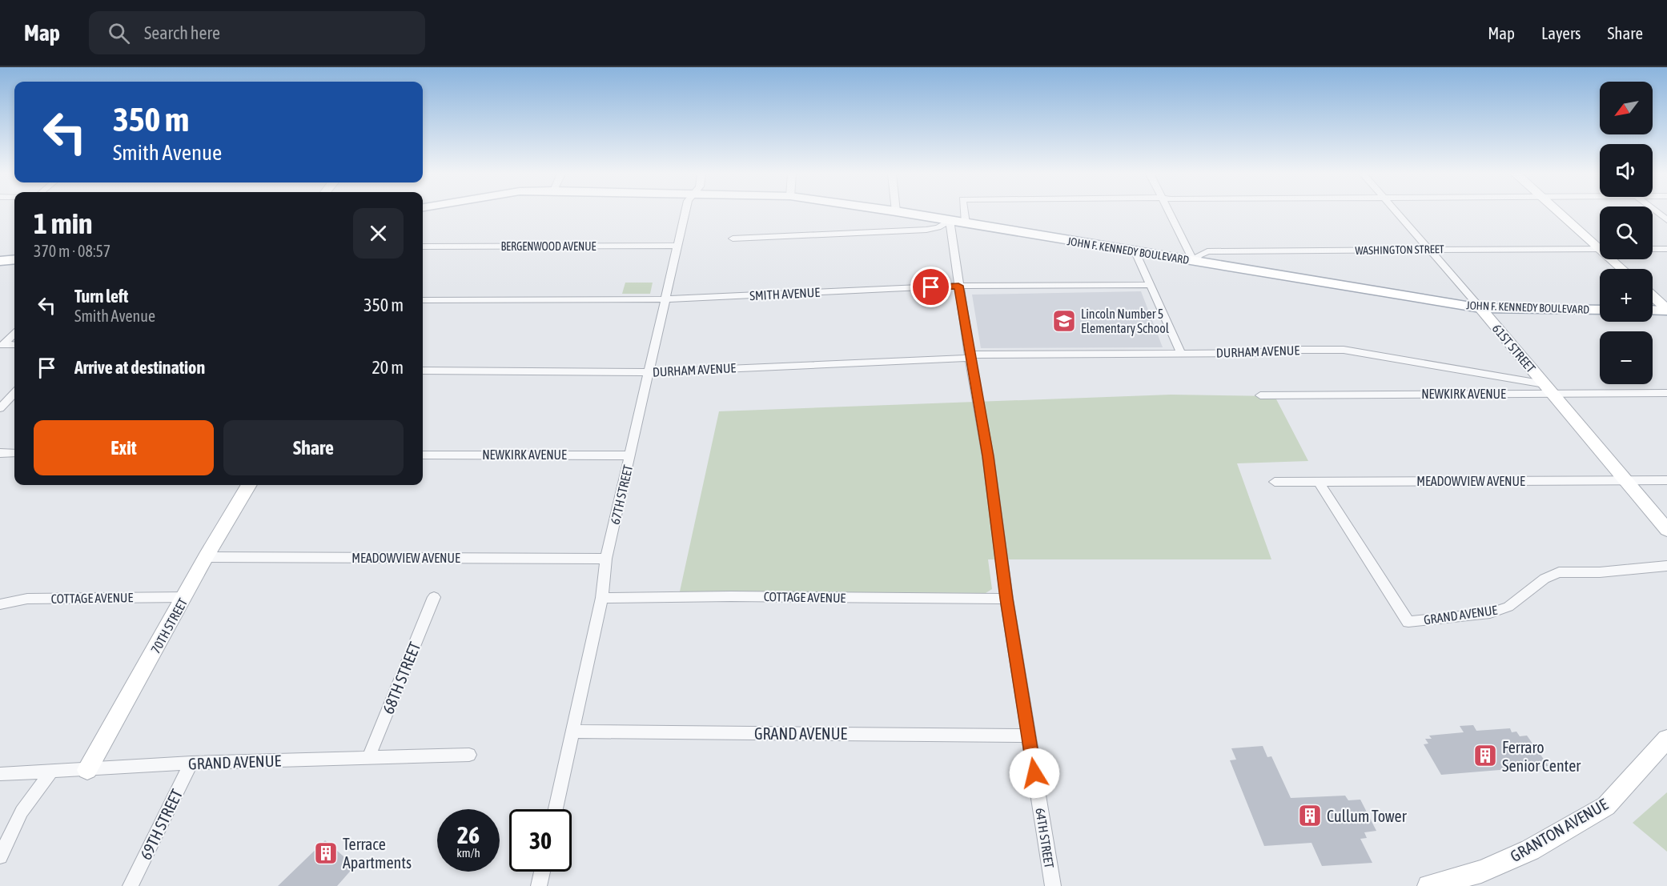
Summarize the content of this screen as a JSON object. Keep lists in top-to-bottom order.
{
  "streets": {
    "main road": ["JOHN F. KENNEDY BOULEVARD"],
    "street": [
      "BERGENWOOD AVENUE",
      "WASHINGTON STREET",
      "SMITH AVENUE",
      "61ST STREET",
      "DURHAM AVENUE",
      "NEWKIRK AVENUE",
      "MEADOWVIEW AVENUE",
      "67TH STREET",
      "COTTAGE AVENUE",
      "GRAND AVENUE",
      "70TH STREET",
      "68TH STREET",
      "69TH STREET",
      "GRANTON AVENUE",
      "64TH STREET"
    ]
  },
  "crossings": [
    ["BERGENWOOD AVENUE", "67TH STREET"],
    ["WASHINGTON STREET", "JOHN F. KENNEDY BOULEVARD"],
    ["WASHINGTON STREET", "61ST STREET"],
    ["JOHN F. KENNEDY BOULEVARD", "61ST STREET"],
    ["JOHN F. KENNEDY BOULEVARD", "64TH STREET"],
    ["SMITH AVENUE", "67TH STREET"],
    ["SMITH AVENUE", "64TH STREET"],
    ["61ST STREET", "DURHAM AVENUE"],
    ["61ST STREET", "NEWKIRK AVENUE"],
    ["61ST STREET", "MEADOWVIEW AVENUE"],
    ["DURHAM AVENUE", "NEWKIRK AVENUE"],
    ["DURHAM AVENUE", "67TH STREET"],
    ["DURHAM AVENUE", "64TH STREET"],
    ["NEWKIRK AVENUE", "67TH STREET"],
    ["MEADOWVIEW AVENUE", "67TH STREET"],
    ["MEADOWVIEW AVENUE", "GRAND AVENUE"],
    ["MEADOWVIEW AVENUE", "70TH STREET"],
    ["67TH STREET", "COTTAGE AVENUE"],
    ["67TH STREET", "GRAND AVENUE"],
    ["COTTAGE AVENUE", "70TH STREET"],
    ["COTTAGE AVENUE", "64TH STREET"],
    ["GRAND AVENUE", "70TH STREET"],
    ["GRAND AVENUE", "68TH STREET"],
    ["GRAND AVENUE", "69TH STREET"],
    ["GRAND AVENUE", "64TH STREET"]
  ],
  "places": {
    "school or university": ["Lincoln Number 5 Elementary School"],
    "building": ["Ferraro Senior Center", "Cullum Tower", "Terrace Apartments"]
  },
  "north": "bottom left",
  "page": {
    "header": "Map",
    "search": "Search here",
    "nav": ["Map", "Layers", "Share"],
    "map_buttons": ["+", "−"],
    "turn": ["350 m", "Smith Avenue"],
    "heading": ["1 min", "370 m · 08:57"],
    "list": [
      {
        "name": "Turn left",
        "note": "Smith Avenue",
        "value": "350 m"
      },
      {
        "name": "Arrive at destination",
        "value": "20 m"
      }
    ],
    "buttons": ["Exit", "Share"],
    "speed": "26 km/h",
    "limit": "30"
  }
}
